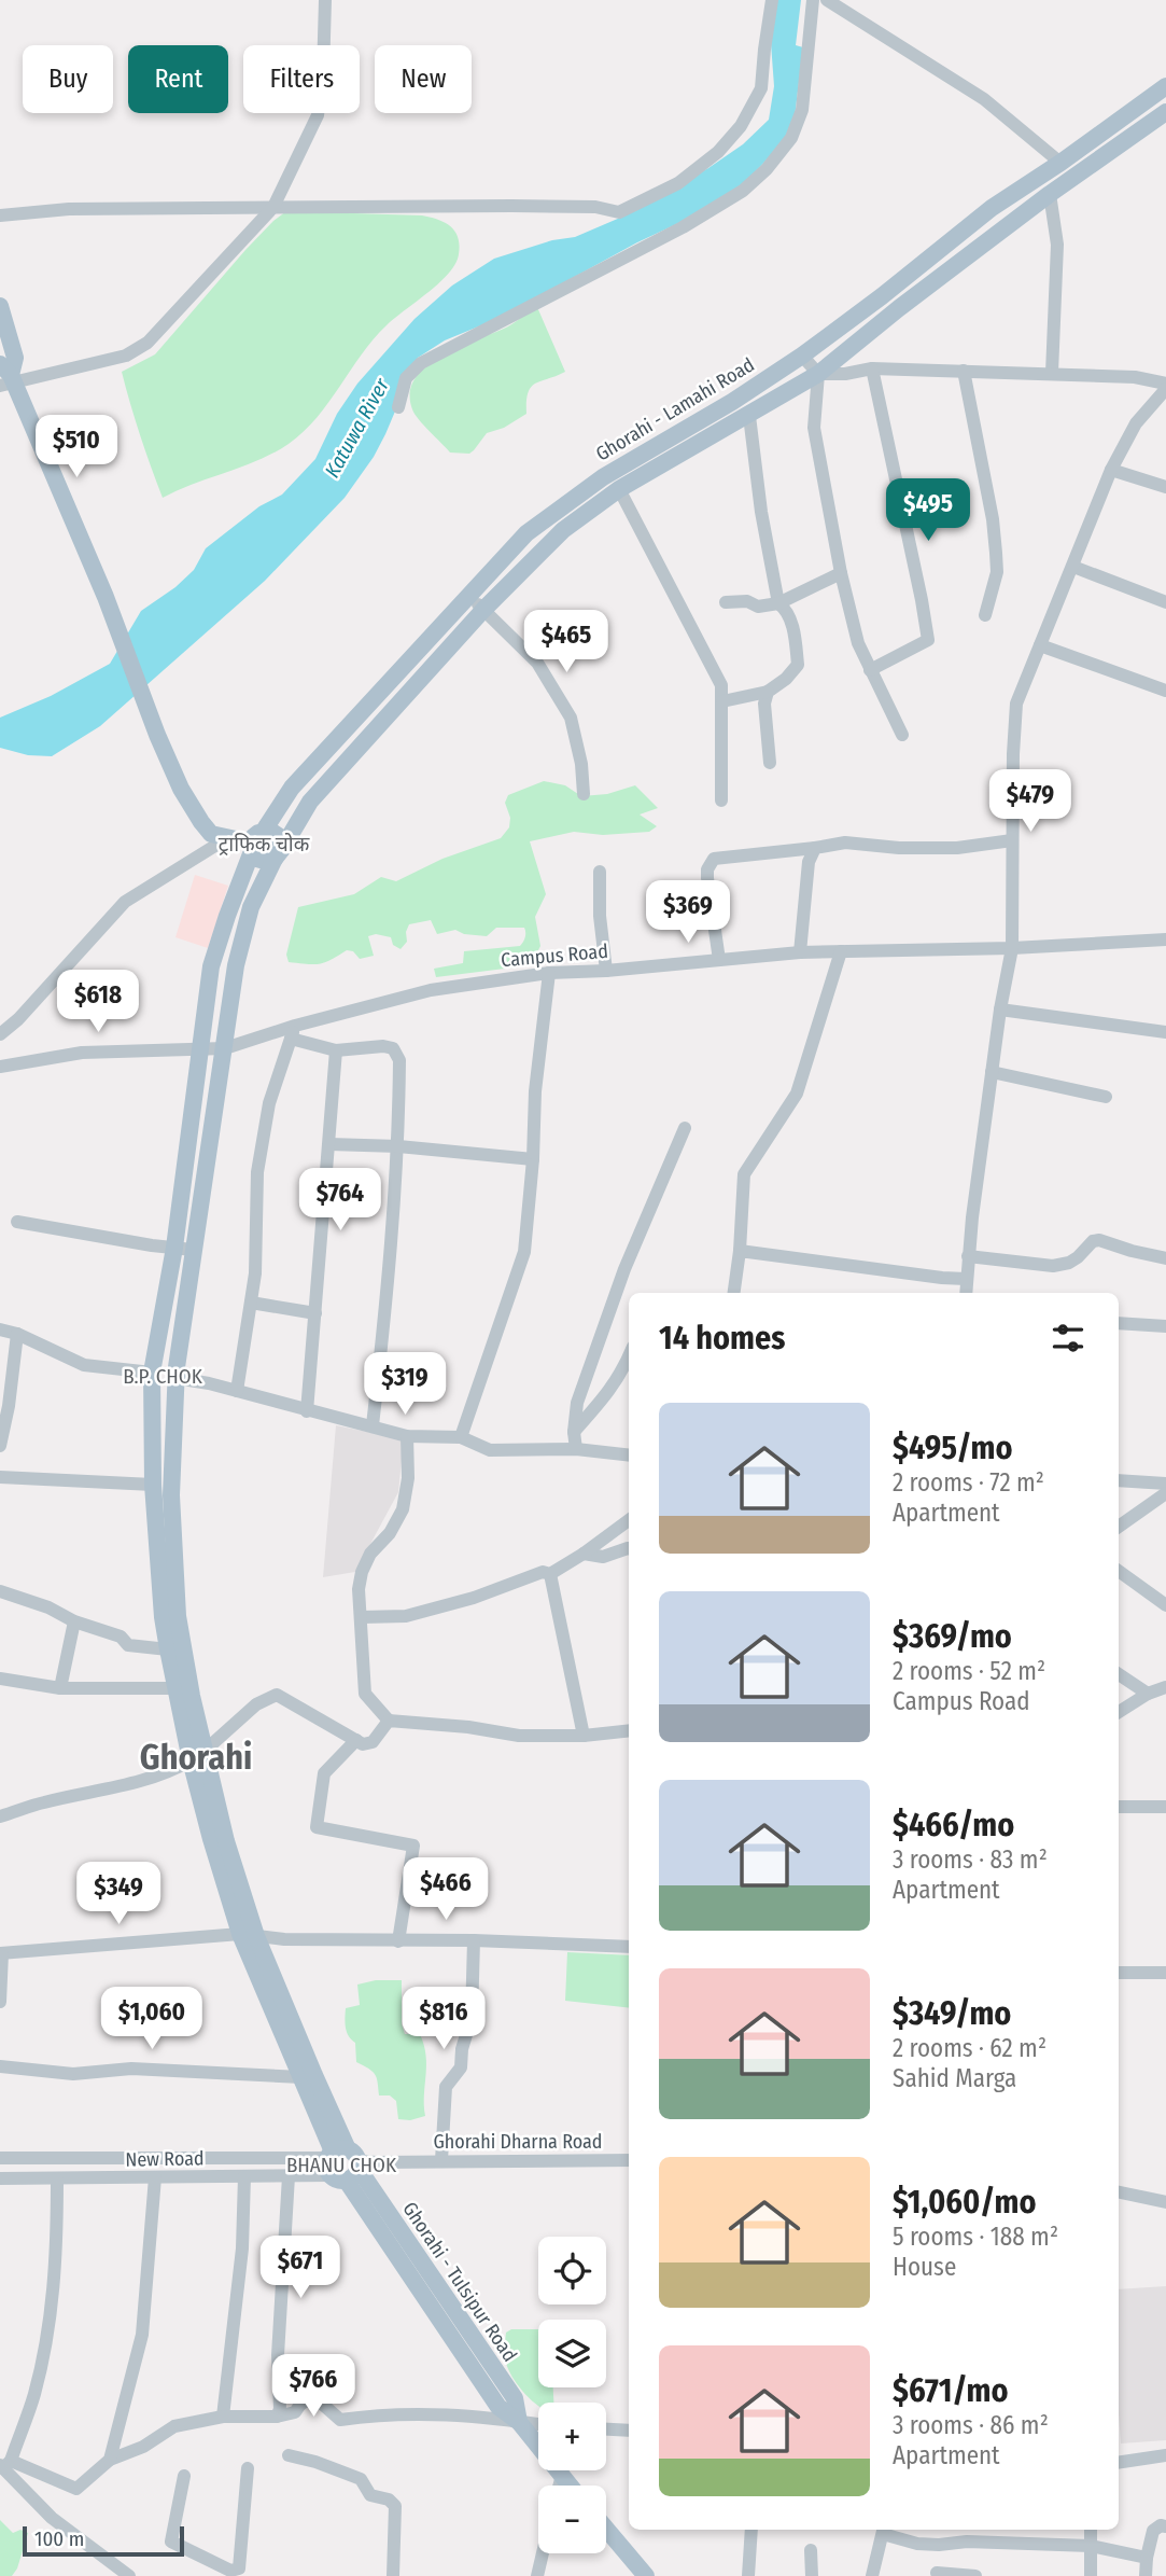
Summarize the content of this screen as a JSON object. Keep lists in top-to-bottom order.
{
  "streets": {
    "main road": ["Ghorahi - Lamahi Road", "Ghorahi - Tulsipur Road"],
    "street": ["Campus Road", "Ghorahi Dharna Road", "New Road"]
  },
  "crossings": [
    ["Ghorahi - Lamahi Road", "Campus Road"],
    ["Ghorahi Dharna Road", "New Road"],
    ["Ghorahi Dharna Road", "Ghorahi - Tulsipur Road"],
    ["New Road", "Ghorahi - Tulsipur Road"]
  ],
  "districts": [
    "ट्राफिक चोक",
    "B.P. CHOK",
    "Ghorahi",
    "BHANU CHOK"
  ],
  "water": ["Katuwa River"],
  "scale_bar": "100 m",
  "page": {
    "chip": [
      "Buy",
      "Rent",
      "Filters",
      "New"
    ],
    "price": [
      "$510",
      "$495",
      "$465",
      "$479",
      "$369",
      "$618",
      "$764",
      "$319",
      "$466",
      "$349",
      "$1,060",
      "$816",
      "$671",
      "$766"
    ],
    "heading": "14 homes",
    "list": [
      {
        "name": "$495/mo",
        "note": "2 rooms · 72 m² · Apartment"
      },
      {
        "name": "$369/mo",
        "note": "2 rooms · 52 m² · Campus Road"
      },
      {
        "name": "$466/mo",
        "note": "3 rooms · 83 m² · Apartment"
      },
      {
        "name": "$349/mo",
        "note": "2 rooms · 62 m² · Sahid Marga"
      },
      {
        "name": "$1,060/mo",
        "note": "5 rooms · 188 m² · House"
      },
      {
        "name": "$671/mo",
        "note": "3 rooms · 86 m² · Apartment"
      }
    ],
    "map_buttons": ["+", "−"],
    "scale": "100 m"
  }
}
